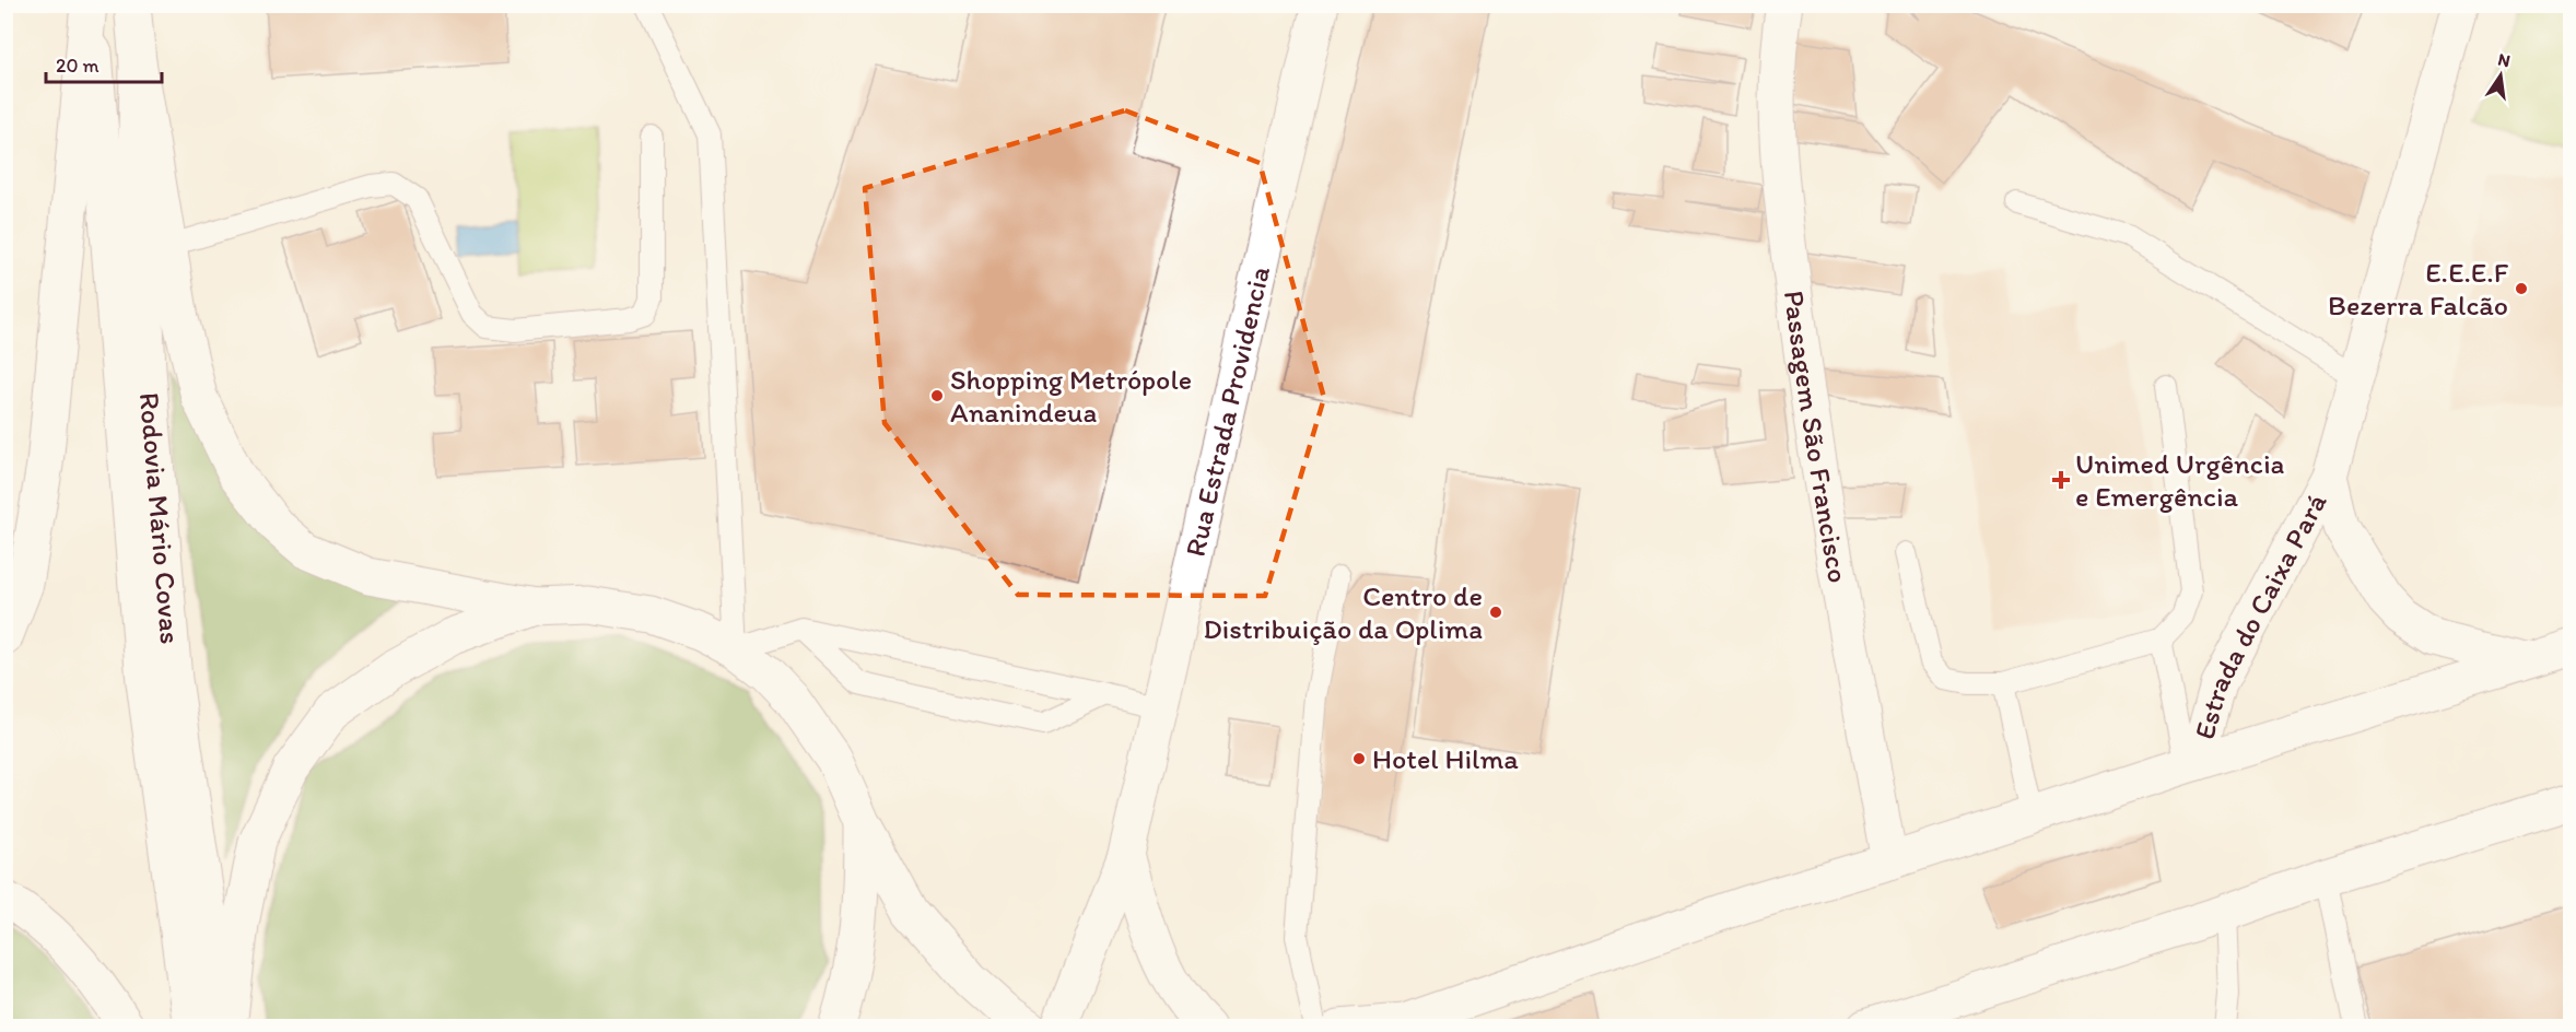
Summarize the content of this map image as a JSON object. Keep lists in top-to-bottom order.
{
  "streets": {
    "main road": [
      "Rua Estrada Providencia",
      "Passagem São Francisco",
      "Rodovia Mário Covas",
      "Estrada do Caixa Pará"
    ]
  },
  "places": {
    "other": [
      "E.E.E.F Bezerra Falcão",
      "Shopping Metrópole Ananindeua",
      "Centro de Distribuição da Oplima",
      "Hotel Hilma"
    ],
    "health": ["Unimed Urgência e Emergência"]
  },
  "scale_bar": "20 m",
  "north": "top"
}
